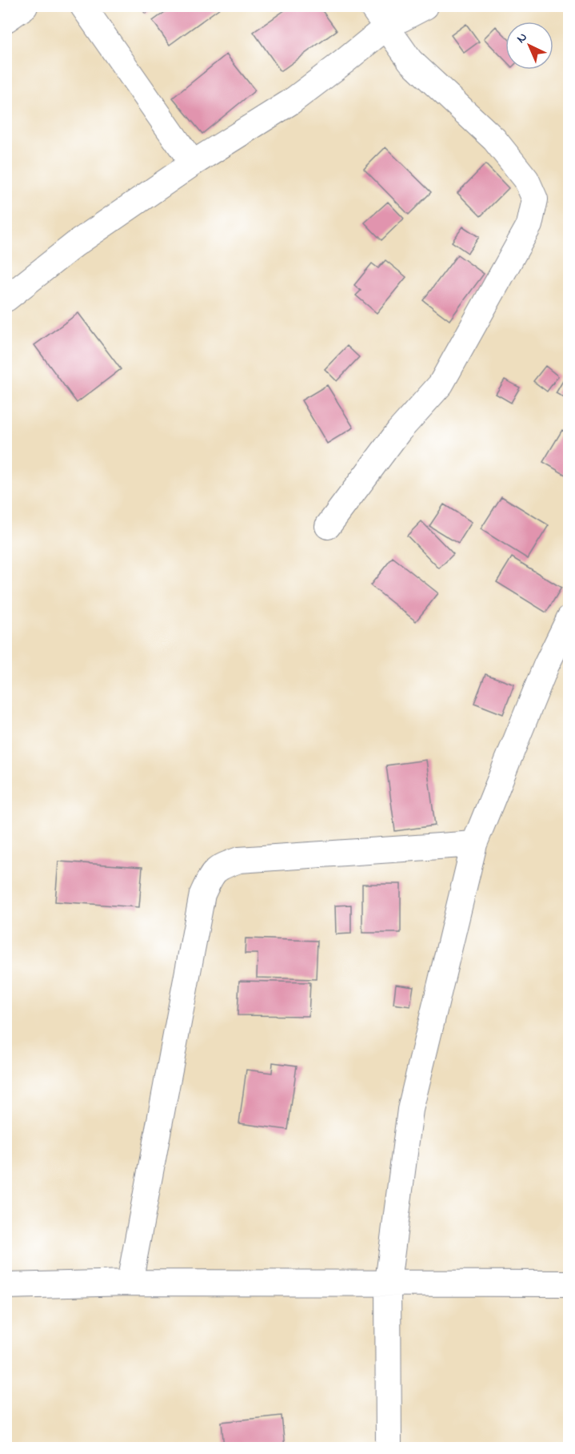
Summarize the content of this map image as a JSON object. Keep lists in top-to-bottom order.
{
  "north": "top left"
}
